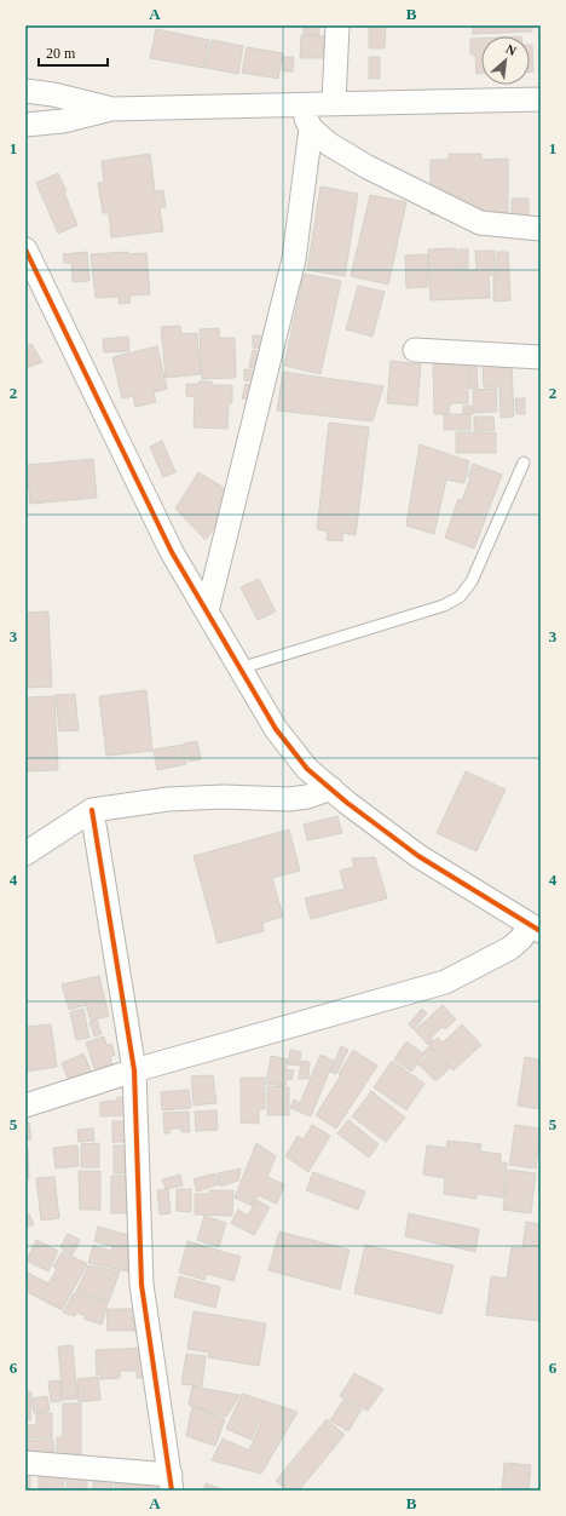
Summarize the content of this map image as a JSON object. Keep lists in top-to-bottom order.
{
  "scale_bar": "20 m",
  "north": "top right",
  "grid": {
    "columns": ["A", "B"],
    "rows": [
      "1",
      "2",
      "3",
      "4",
      "5",
      "6"
    ]
  }
}
